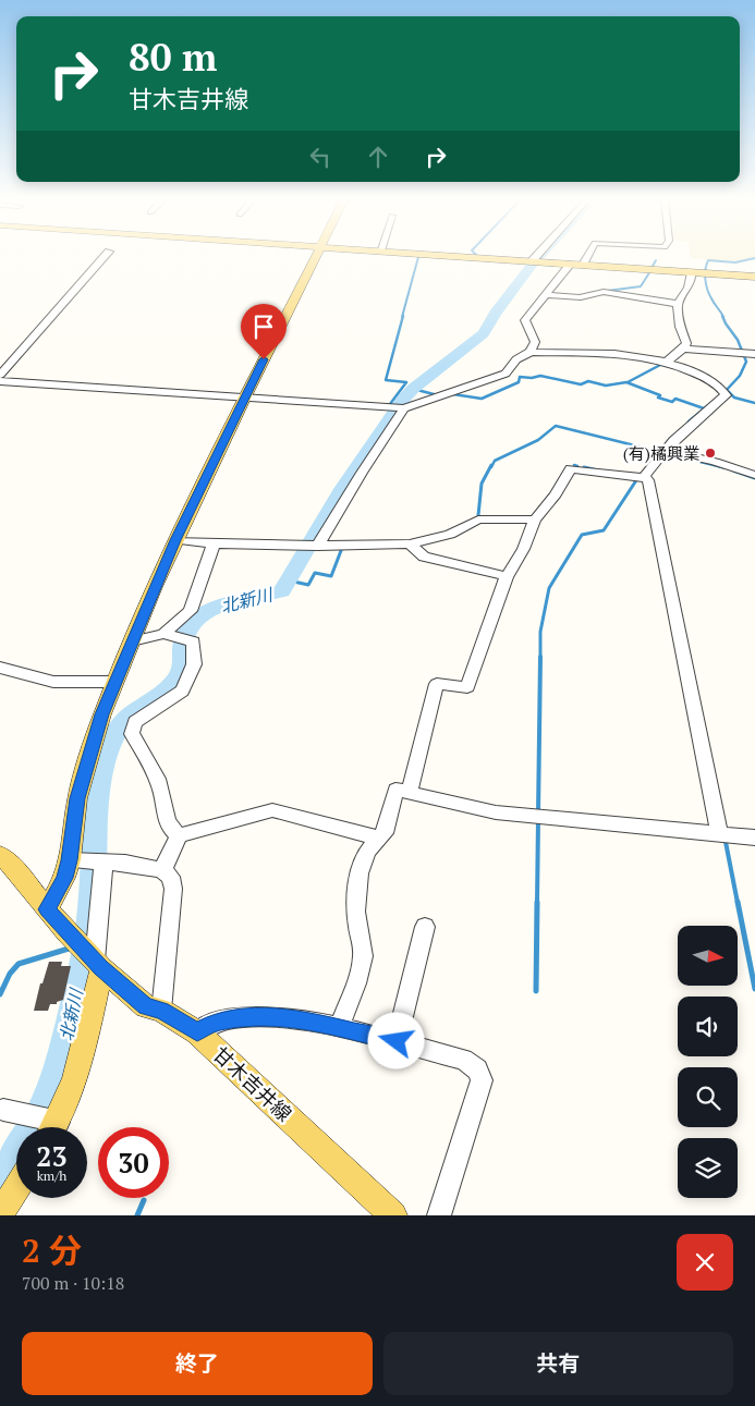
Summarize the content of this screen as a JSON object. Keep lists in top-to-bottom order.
{
  "streets": {
    "main road": ["甘木吉井線"]
  },
  "water": ["北新川"],
  "places": ["(有)橘興業"],
  "north": "right",
  "page": {
    "turn": ["80 m", "甘木吉井線"],
    "speed": "23 km/h",
    "limit": "30",
    "heading": ["2 分", "700 m · 10:18"],
    "buttons": ["終了", "共有"]
  }
}
